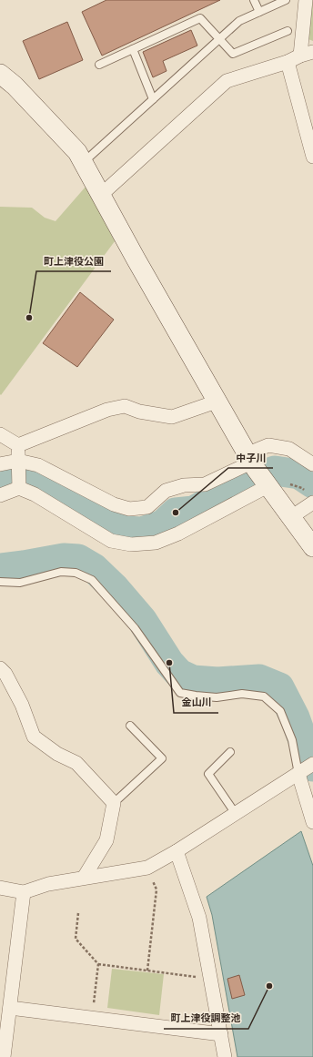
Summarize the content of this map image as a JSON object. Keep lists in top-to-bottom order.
{
  "places": [
    "町上津役公園",
    "中子川",
    "金山川",
    "町上津役調整池"
  ]
}
